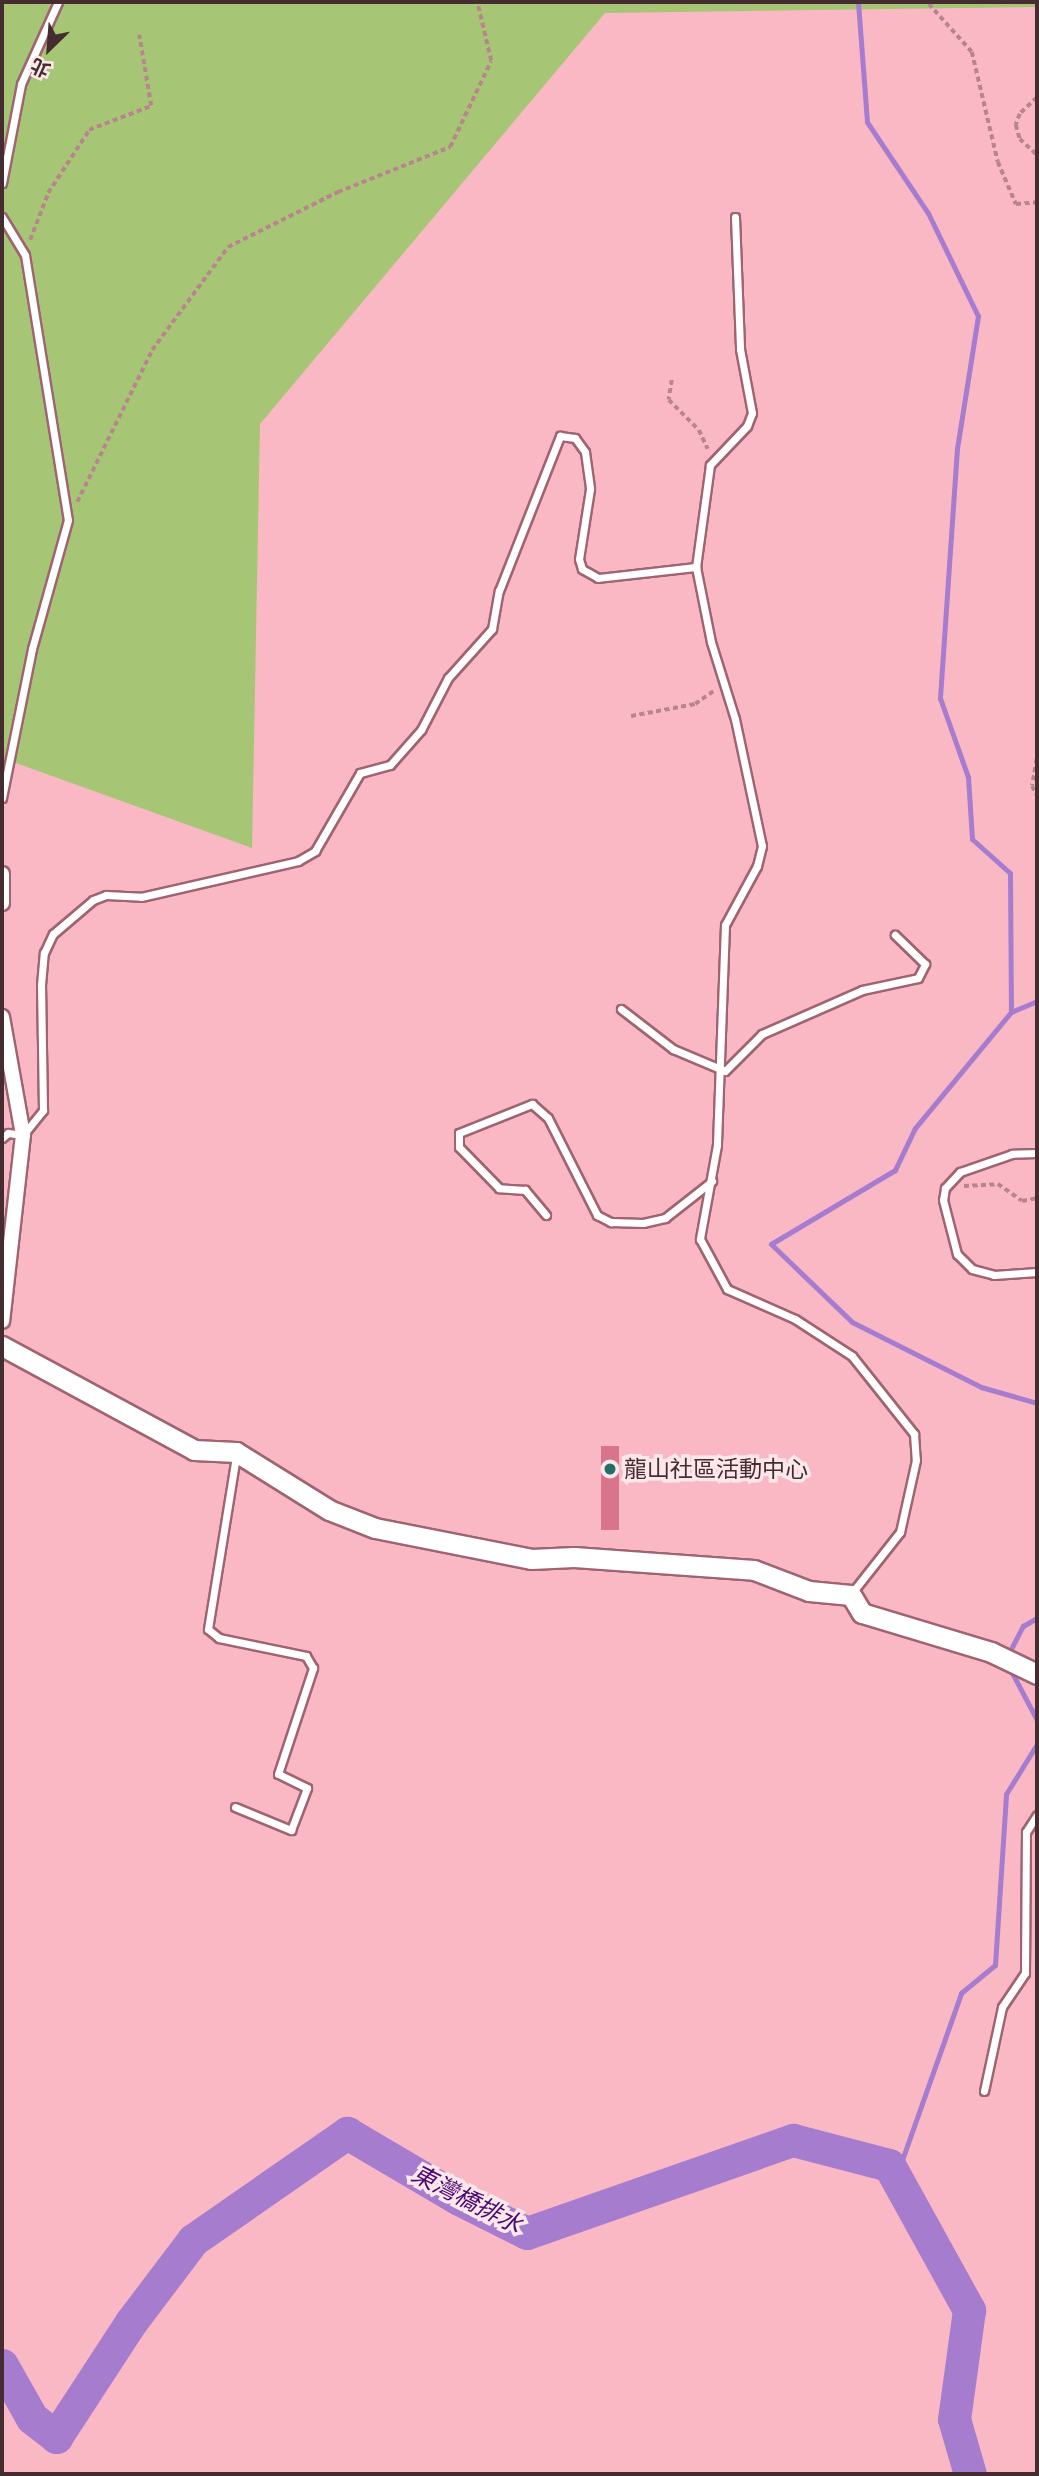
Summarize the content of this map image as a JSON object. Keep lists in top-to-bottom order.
{
  "water": ["東灣橋排水"],
  "places": ["龍山社區活動中心"],
  "north": "bottom left"
}
